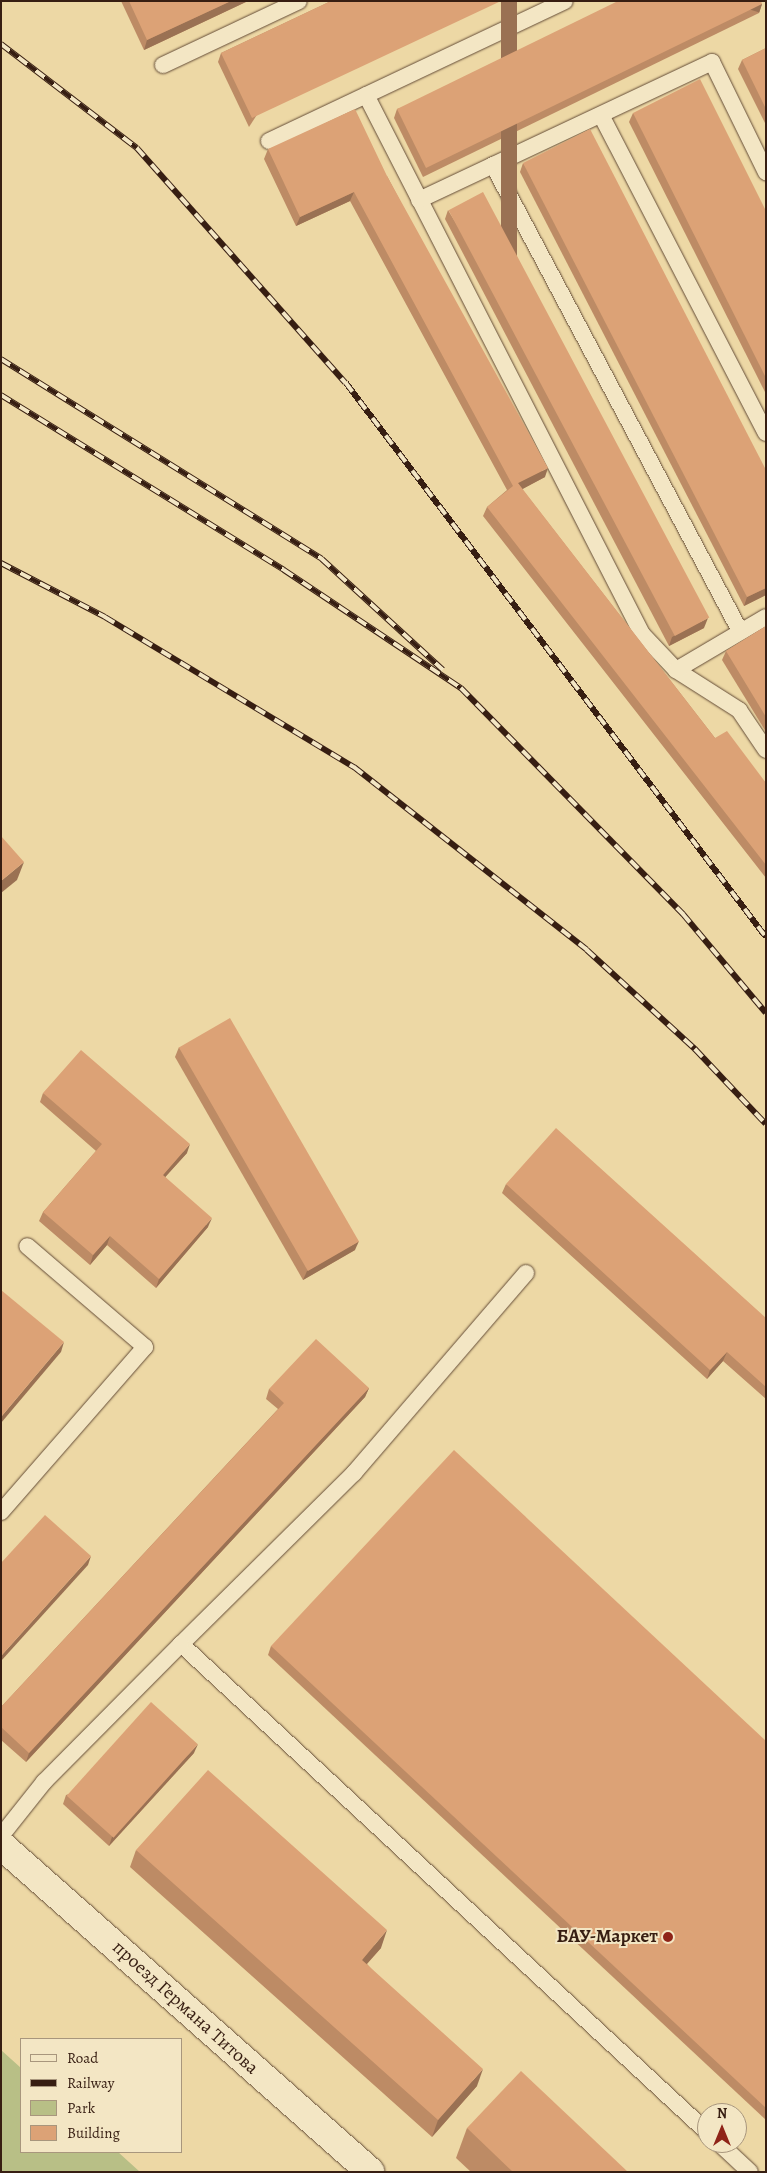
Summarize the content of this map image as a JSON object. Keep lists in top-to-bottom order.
{
  "streets": {
    "street": ["проезд Германа Титова"]
  },
  "places": ["БАУ-Маркет"],
  "legend": [
    "Road",
    "Railway",
    "Park",
    "Building"
  ],
  "north": "top"
}
